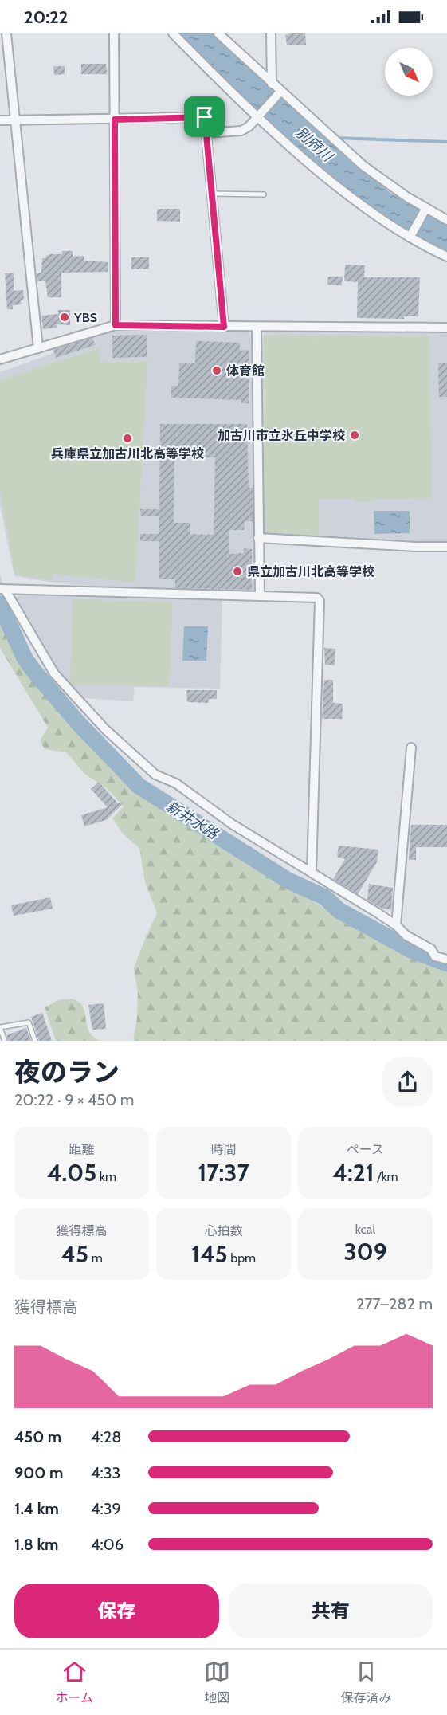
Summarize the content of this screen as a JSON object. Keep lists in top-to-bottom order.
{
  "water": ["別府川", "新井水路"],
  "places": [
    "YBS",
    "体育館",
    "加古川市立氷丘中学校",
    "兵庫県立加古川北高等学校",
    "県立加古川北高等学校"
  ],
  "north": "bottom right",
  "page": {
    "status": "20:22",
    "heading": ["夜のラン", "20:22 · 9 × 450 m"],
    "stats": [
      ["距離", "4.05 km"],
      ["時間", "17:37"],
      ["ペース", "4:21 /km"],
      ["獲得標高", "45 m"],
      ["心拍数", "145 bpm"],
      ["kcal", "309"]
    ],
    "chart": ["獲得標高", "277–282 m"],
    "list": [
      {
        "name": "450 m",
        "note": "4:28"
      },
      {
        "name": "900 m",
        "note": "4:33"
      },
      {
        "name": "1.4 km",
        "note": "4:39"
      },
      {
        "name": "1.8 km",
        "note": "4:06"
      }
    ],
    "buttons": ["保存", "共有"],
    "tabs": ["ホーム", "地図", "保存済み"]
  }
}
